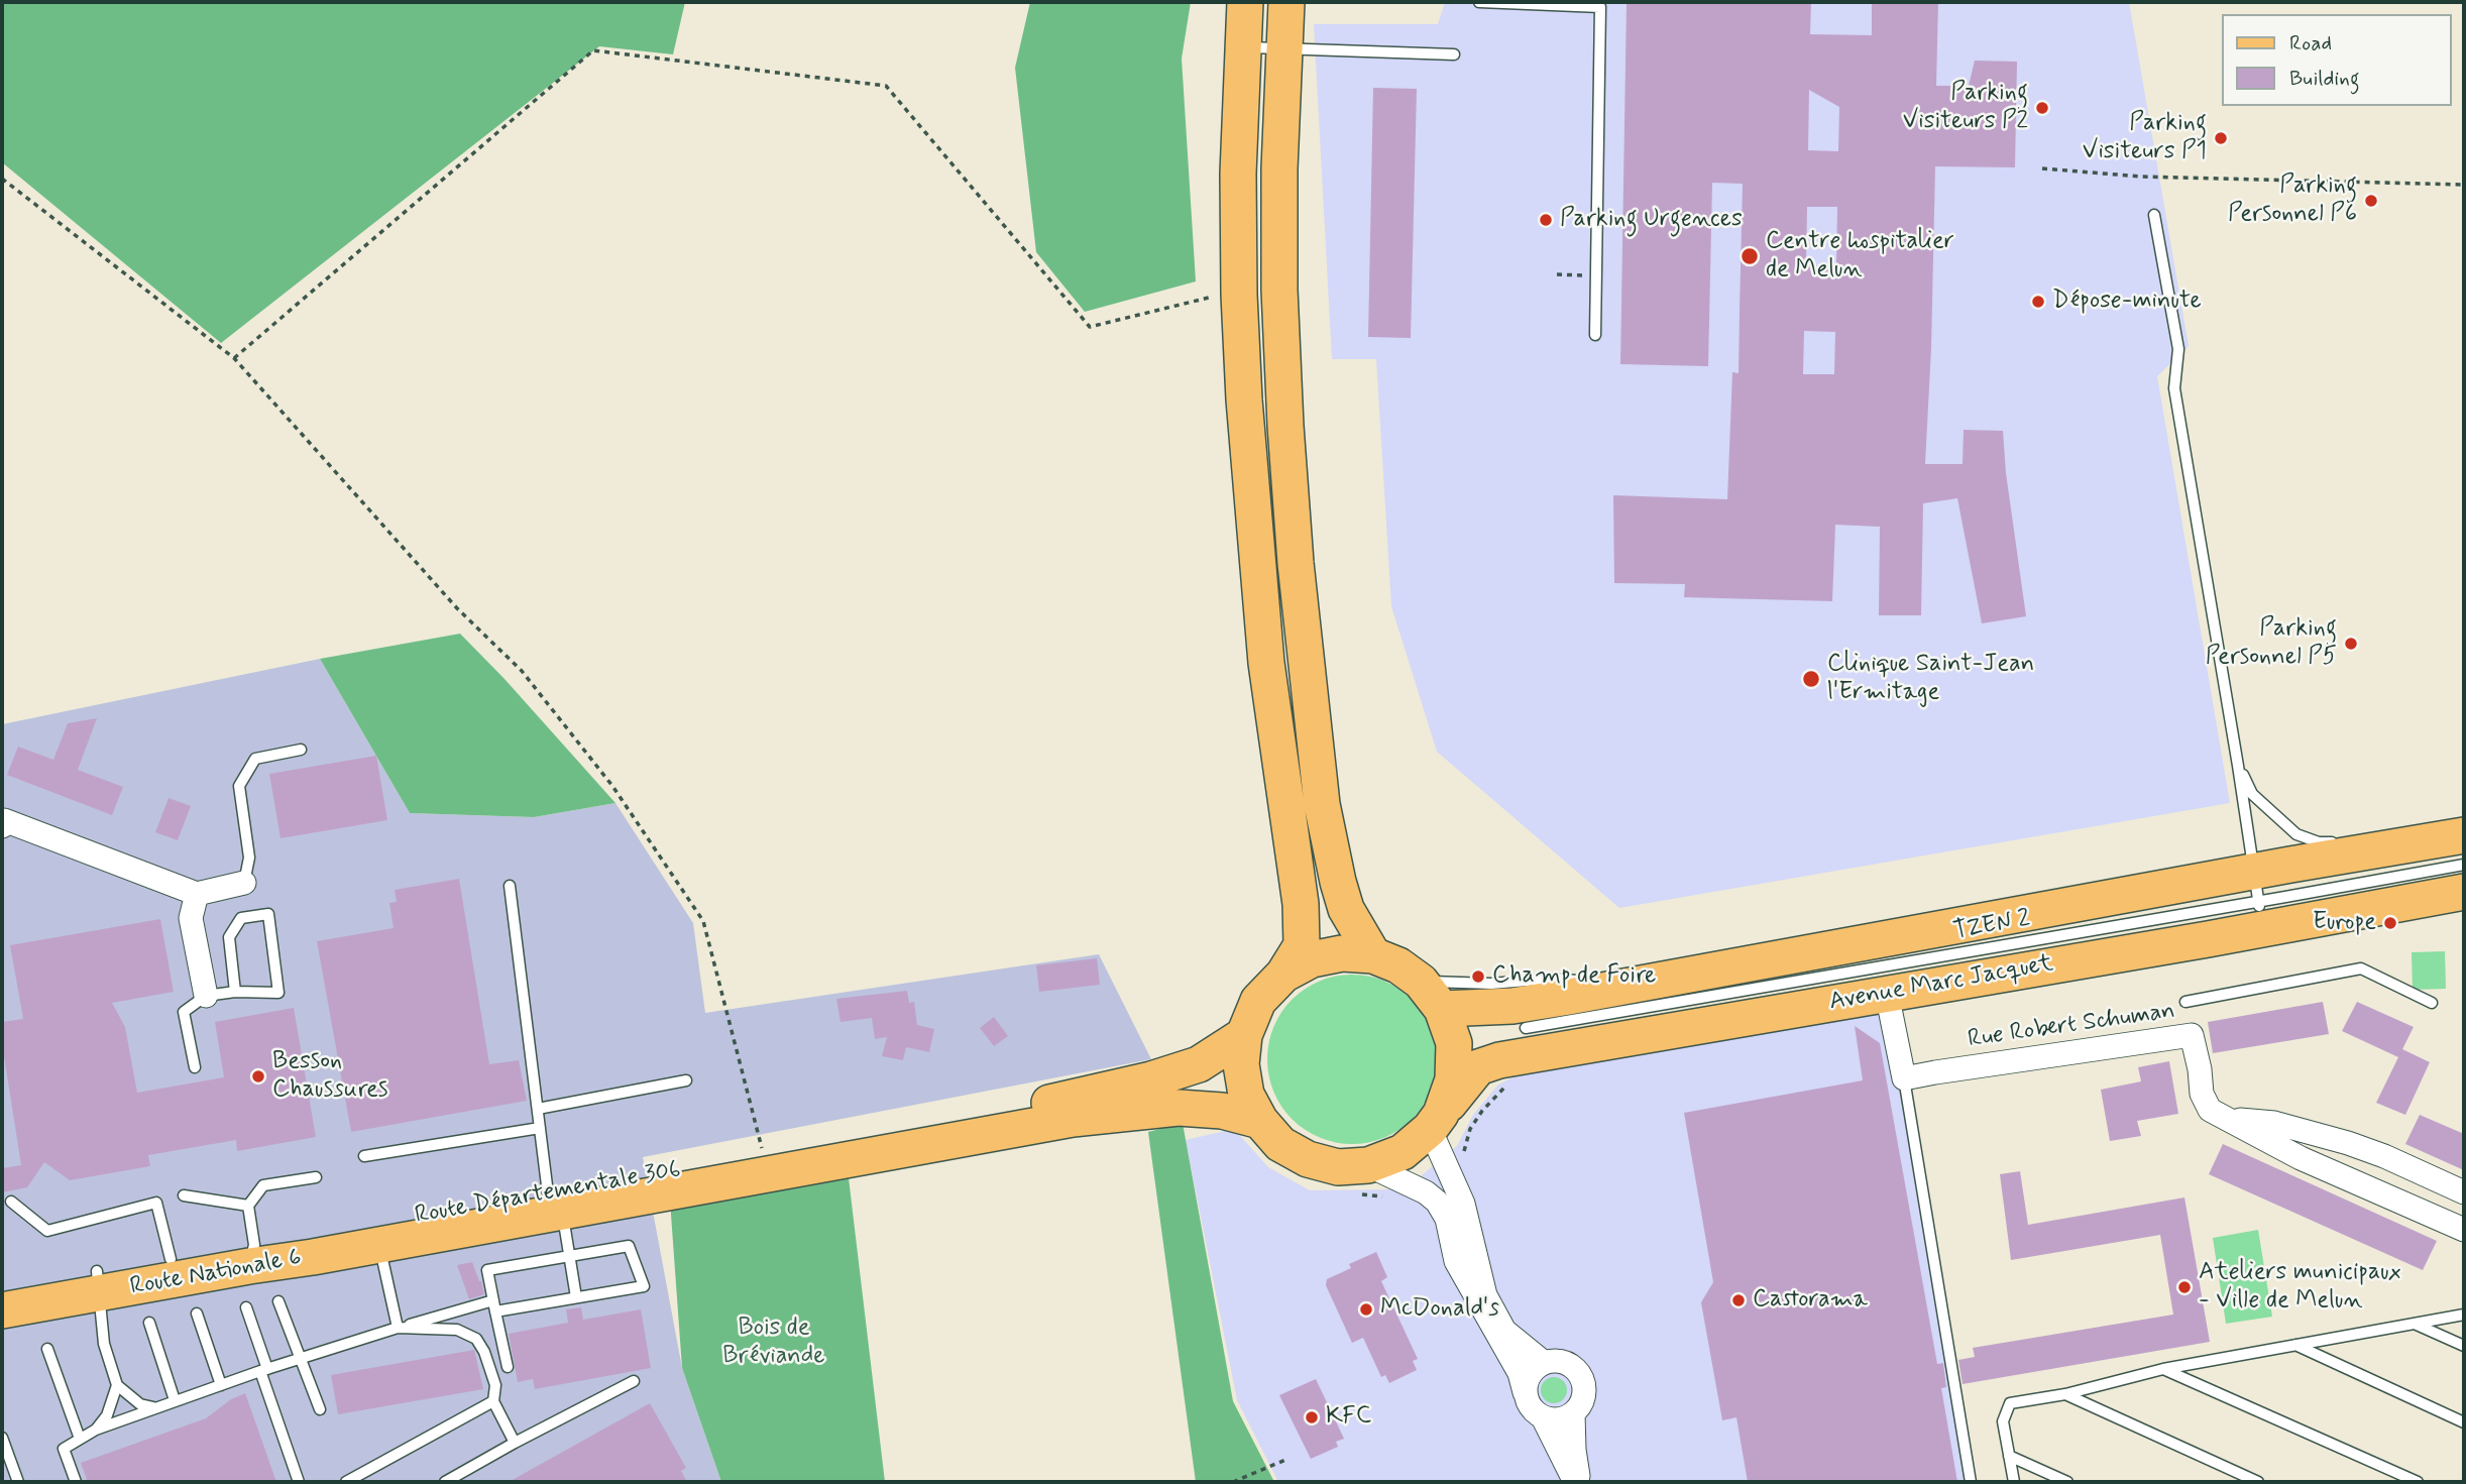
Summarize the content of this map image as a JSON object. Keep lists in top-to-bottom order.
{
  "streets": {
    "main road": ["Avenue Marc Jacquet", "Route Départementale 306", "Route Nationale 6"],
    "street": ["Rue Robert Schuman"],
    "lane": ["TZEN 2"]
  },
  "crossings": [
    ["Route Départementale 306", "Route Nationale 6"]
  ],
  "parks": ["Bois de Bréviande"],
  "places": [
    "Parking Visiteurs P2",
    "Parking Visiteurs P1",
    "Parking Personnel P6",
    "Parking Urgences",
    "Centre hospitalier de Melun",
    "Dépose-minute",
    "Parking Personnel P5",
    "Clinique Saint-Jean l'Ermitage",
    "Europe",
    "Champ de Foire",
    "Besson Chaussures",
    "Ateliers municipaux - Ville de Melun",
    "Castorama",
    "McDonald's",
    "KFC"
  ],
  "legend": ["Road", "Building"]
}
